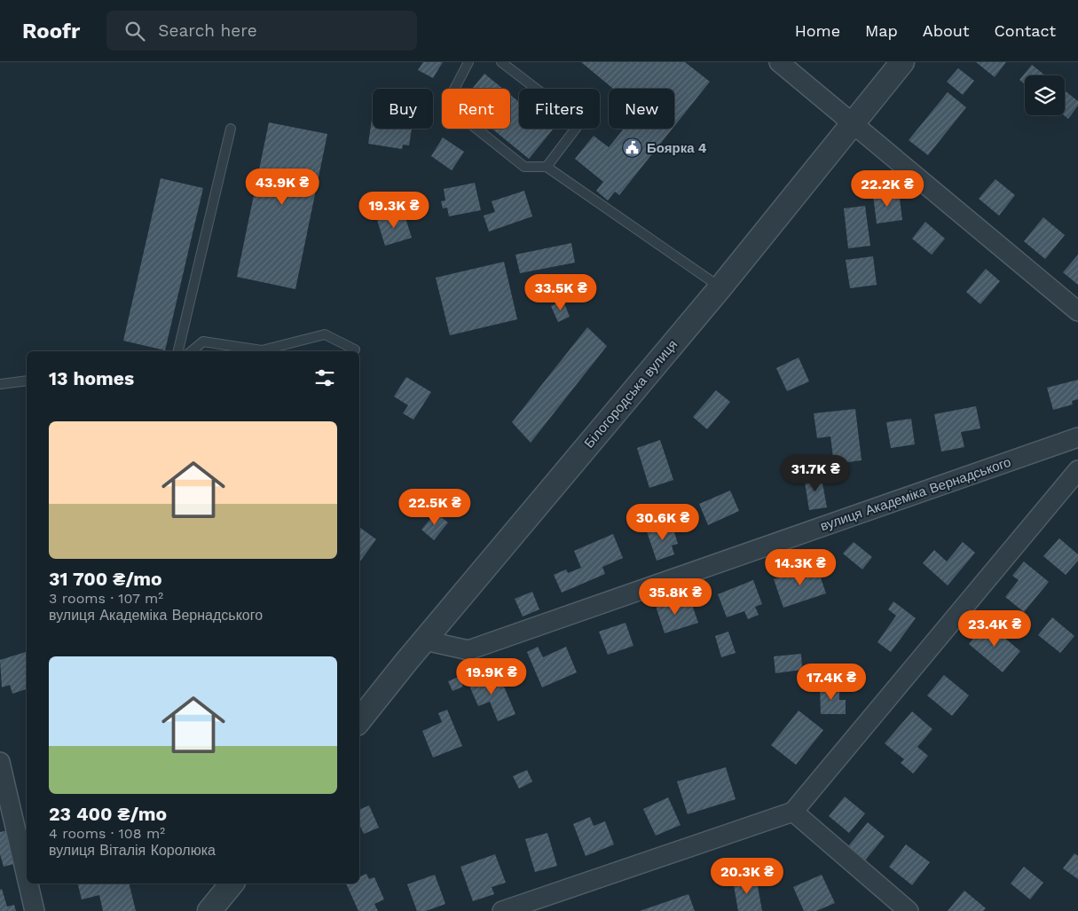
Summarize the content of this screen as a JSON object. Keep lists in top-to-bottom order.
{
  "streets": {
    "street": ["Білогородська вулиця", "вулиця Академіка Вернадського"]
  },
  "crossings": [
    ["Білогородська вулиця", "вулиця Академіка Вернадського"]
  ],
  "places": {
    "public building": ["Боярка 4"]
  },
  "page": {
    "header": "Roofr",
    "search": "Search here",
    "nav": [
      "Home",
      "Map",
      "About",
      "Contact"
    ],
    "chip": [
      "Buy",
      "Rent",
      "Filters",
      "New"
    ],
    "price": [
      "43.9K ₴",
      "22.2K ₴",
      "19.3K ₴",
      "33.5K ₴",
      "31.7K ₴",
      "22.5K ₴",
      "30.6K ₴",
      "14.3K ₴",
      "35.8K ₴",
      "23.4K ₴",
      "19.9K ₴",
      "17.4K ₴",
      "20.3K ₴"
    ],
    "heading": "13 homes",
    "list": [
      {
        "name": "31 700 ₴/mo",
        "note": "3 rooms · 107 m² · вулиця Академіка Вернадського"
      },
      {
        "name": "23 400 ₴/mo",
        "note": "4 rooms · 108 m² · вулиця Віталія Королюка"
      }
    ]
  }
}
